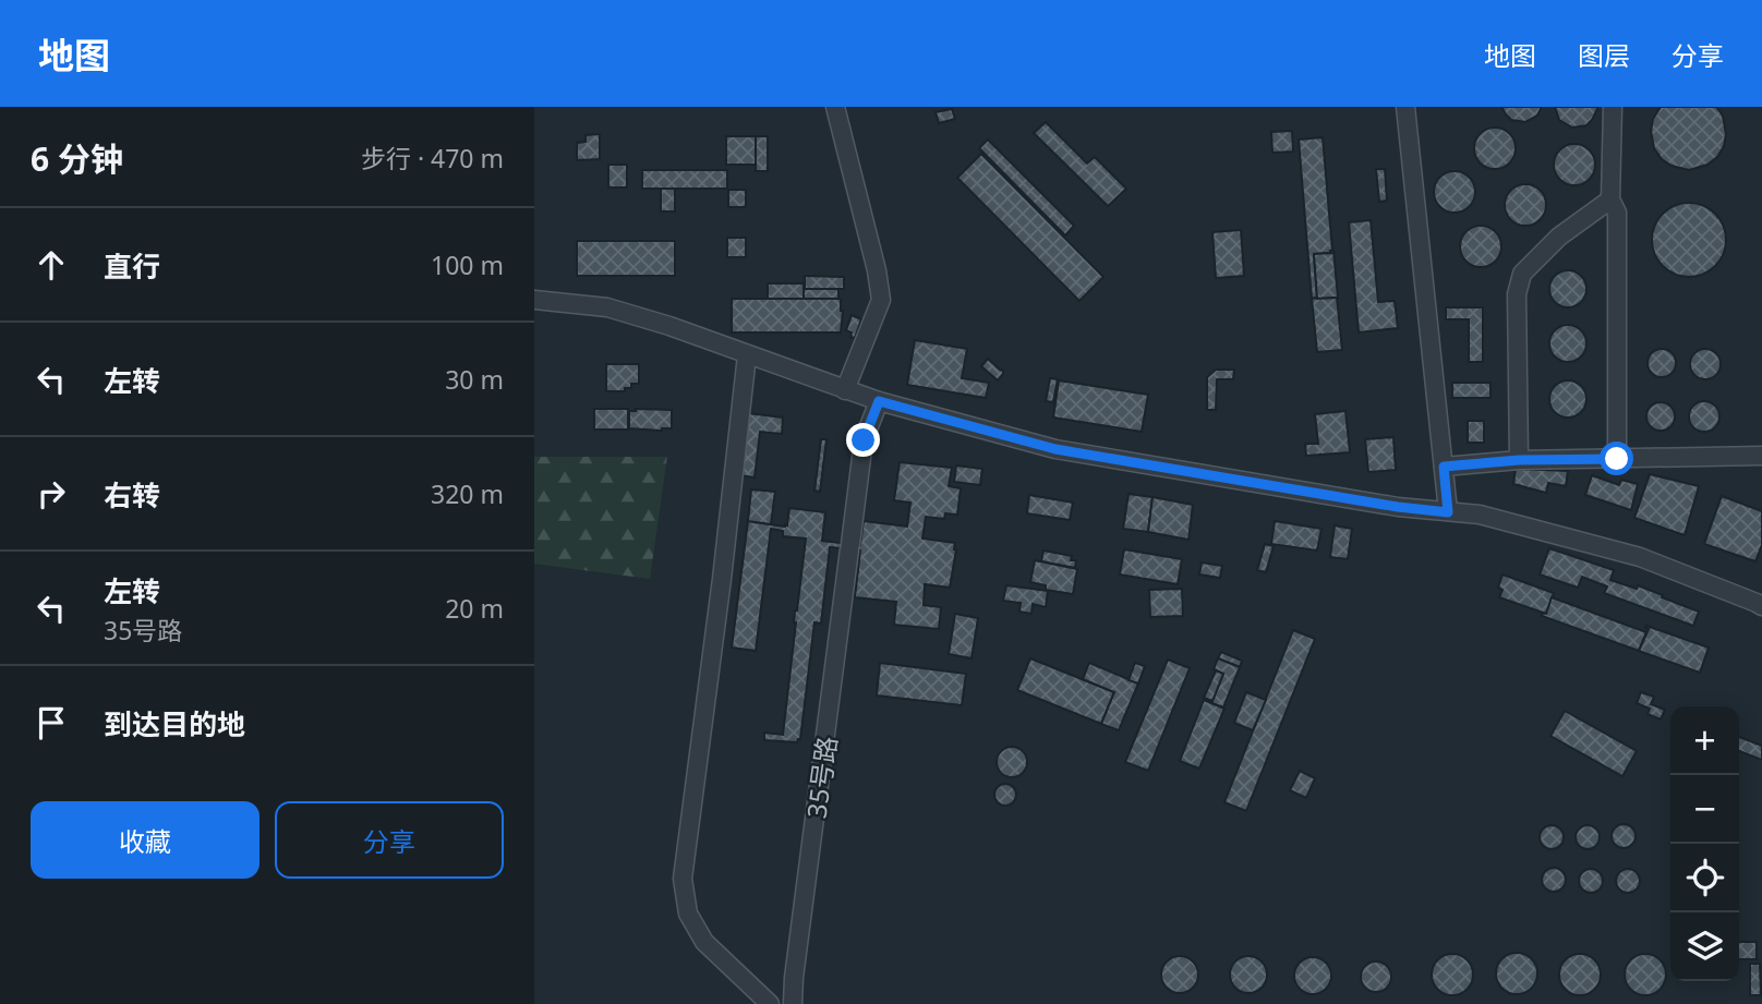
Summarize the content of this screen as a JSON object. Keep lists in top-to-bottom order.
{
  "streets": {
    "street": ["35号路"]
  },
  "page": {
    "header": "地图",
    "nav": ["地图", "图层", "分享"],
    "heading": ["6 分钟", "步行 · 470 m"],
    "list": [
      ["直行", "100 m"],
      ["左转", "30 m"],
      ["右转", "320 m"],
      ["左转", "35号路", "20 m"],
      "到达目的地"
    ],
    "map_buttons": ["+", "−"],
    "buttons": ["收藏", "分享"]
  }
}
